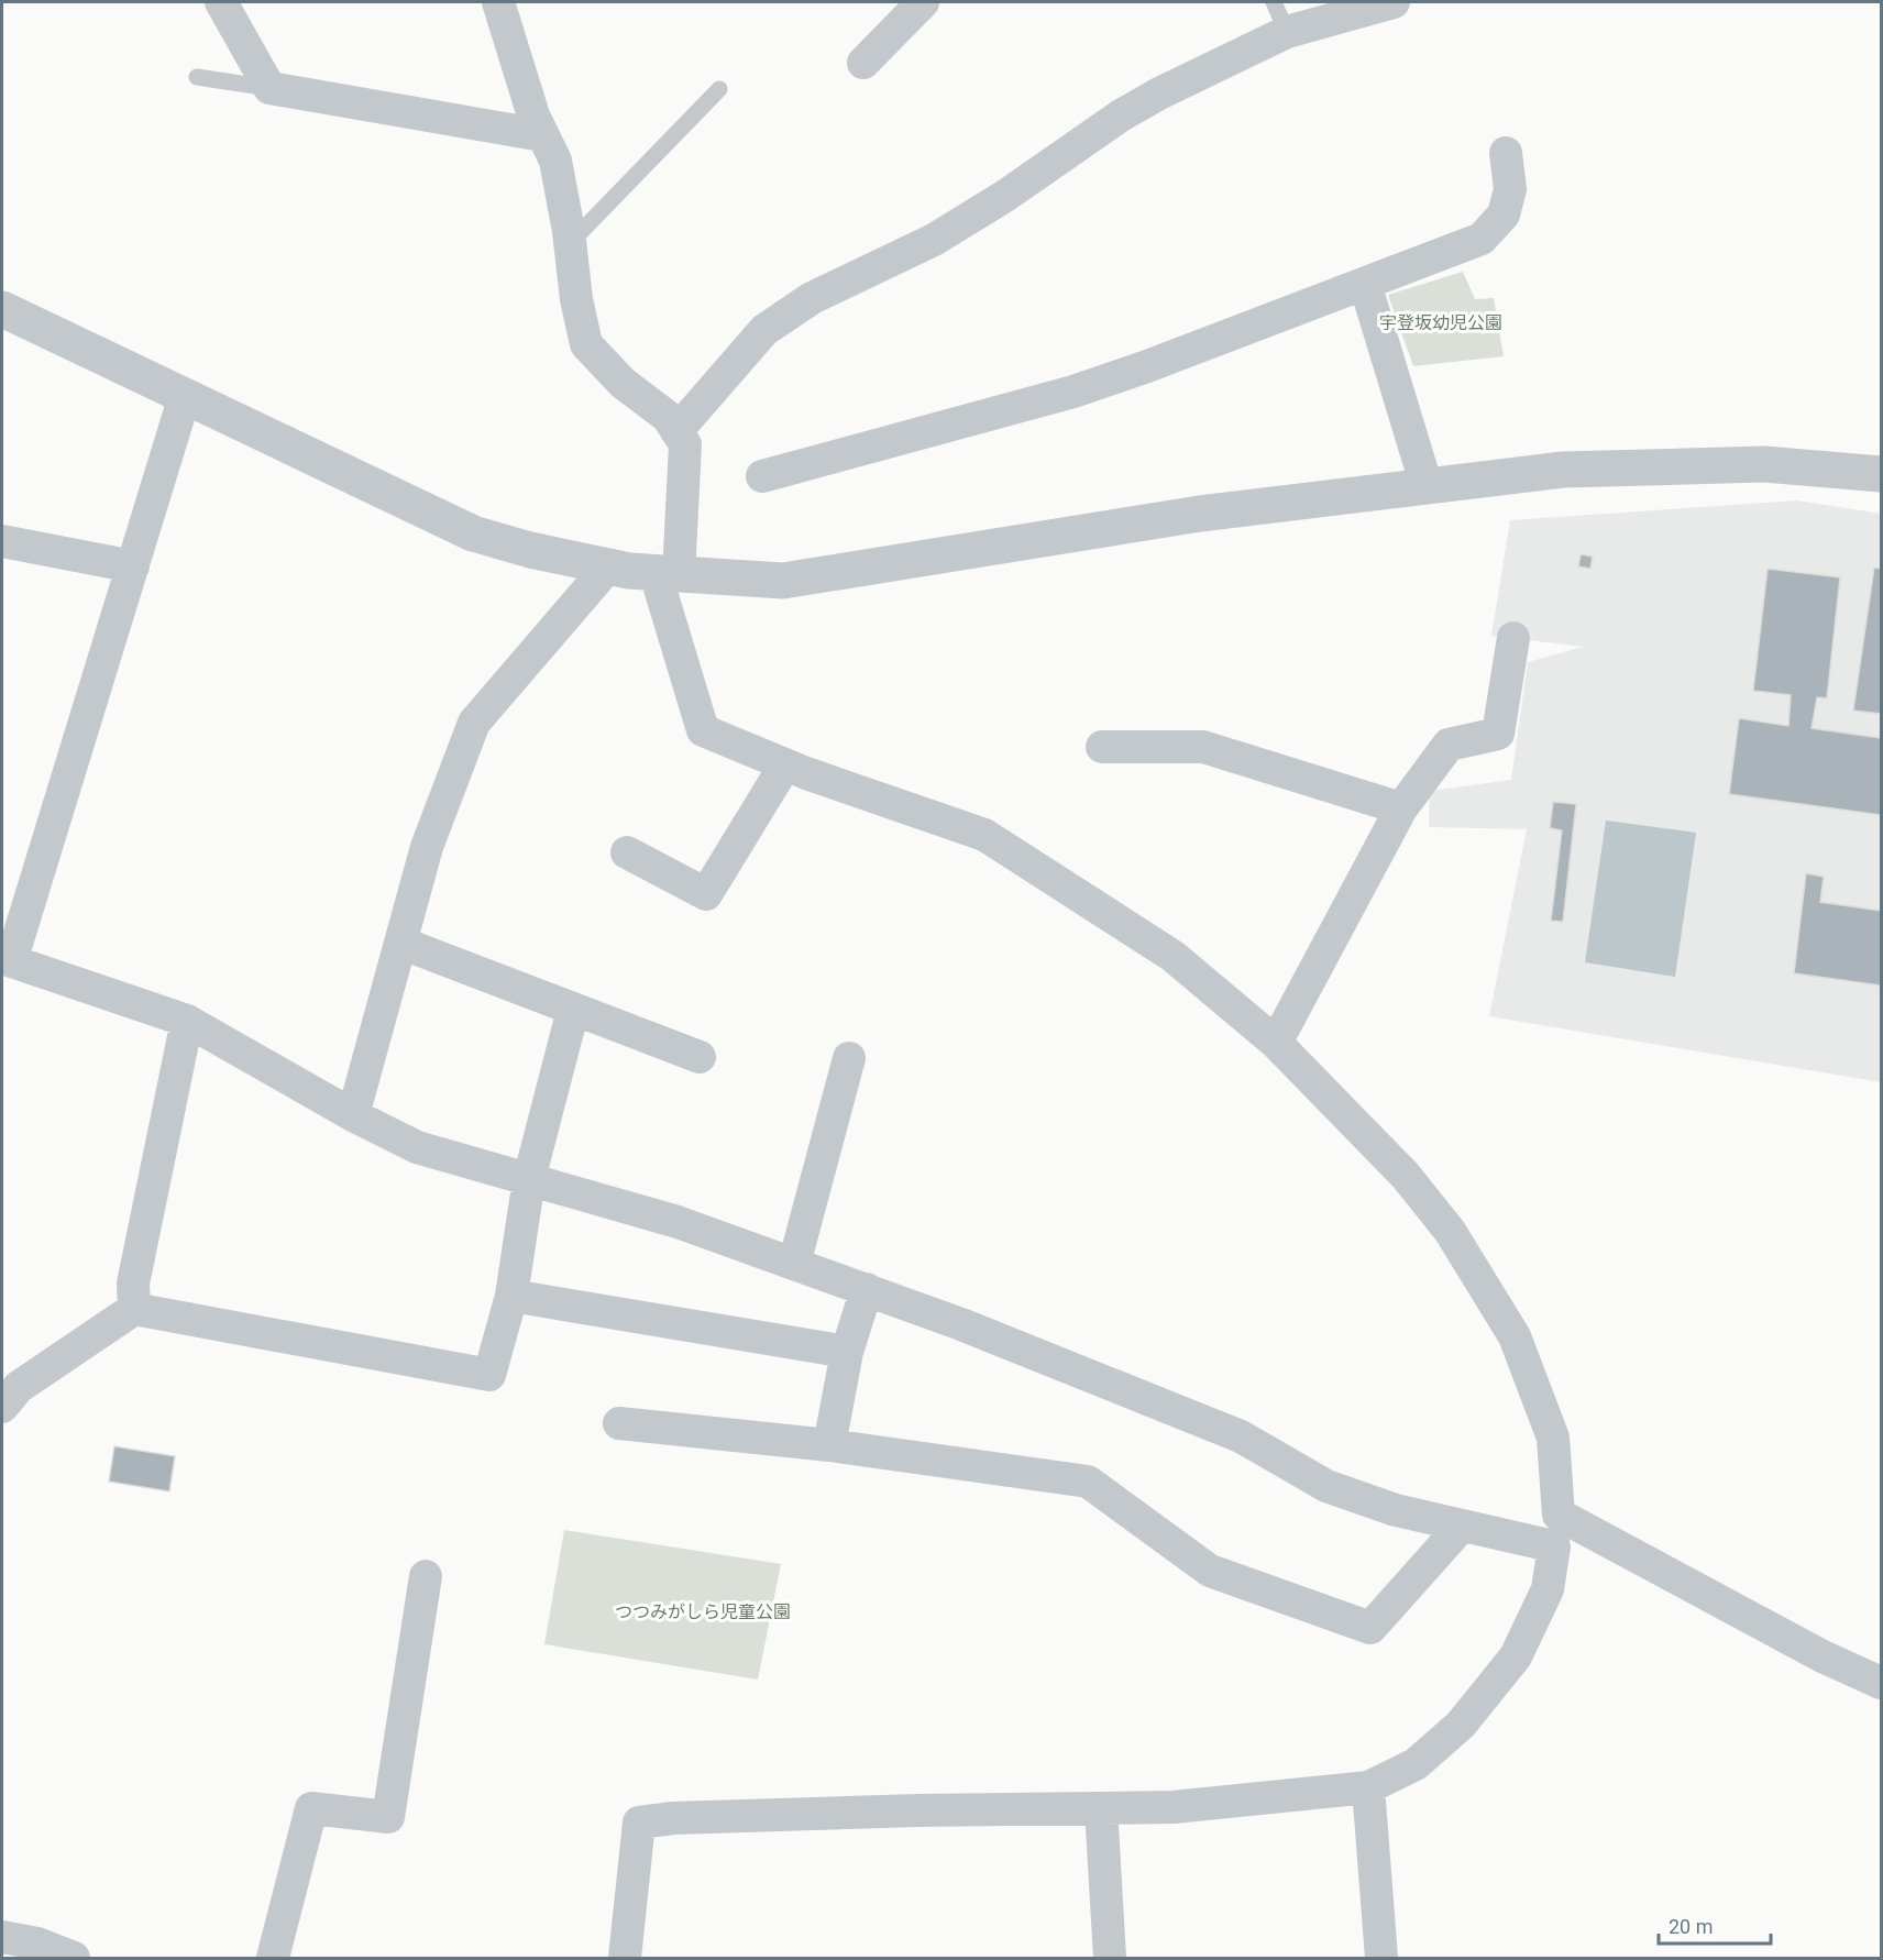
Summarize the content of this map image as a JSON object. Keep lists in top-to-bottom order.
{
  "parks": ["宇登坂幼児公園", "つつみがしら児童公園"],
  "scale_bar": "20 m"
}
